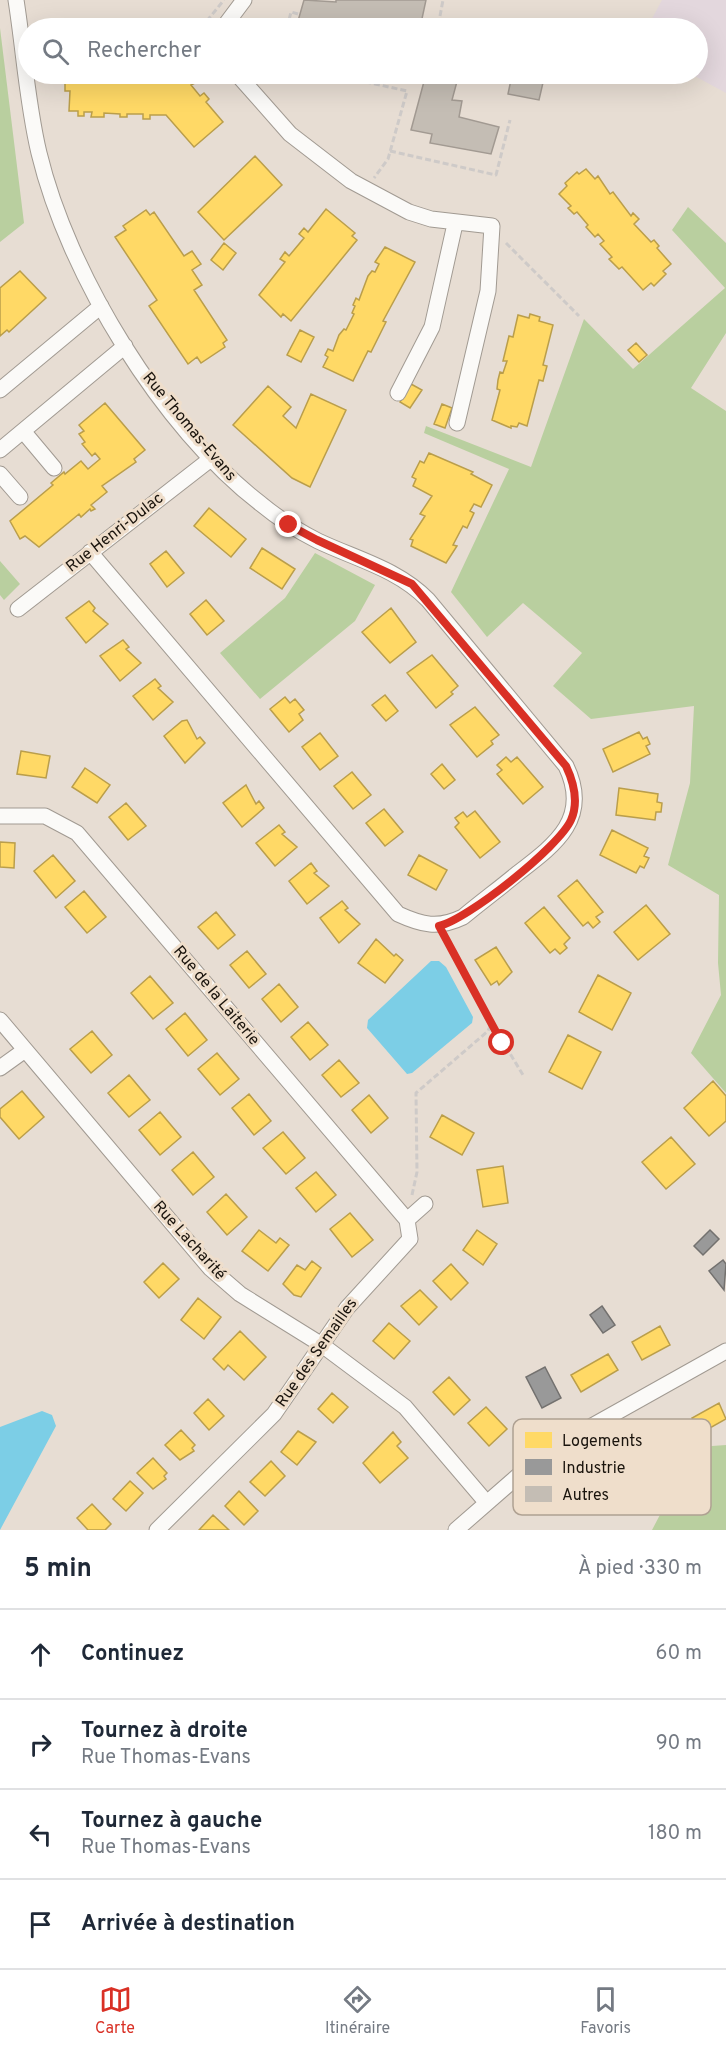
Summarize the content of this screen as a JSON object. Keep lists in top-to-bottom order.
{
  "streets": {
    "street": [
      "Rue Thomas-Evans",
      "Rue Henri-Dulac",
      "Rue de la Laiterie",
      "Rue Lacharité",
      "Rue des Semailles"
    ]
  },
  "crossings": [
    ["Rue Thomas-Evans", "Rue Henri-Dulac"],
    ["Rue de la Laiterie", "Rue des Semailles"],
    ["Rue Lacharité", "Rue des Semailles"]
  ],
  "legend": ["Logements", "Industrie", "Autres"],
  "page": {
    "search": "Rechercher",
    "heading": ["5 min", "À pied · 330 m"],
    "list": [
      ["Continuez", "60 m"],
      ["Tournez à droite", "Rue Thomas-Evans", "90 m"],
      ["Tournez à gauche", "Rue Thomas-Evans", "180 m"],
      "Arrivée à destination"
    ],
    "nav": ["Carte", "Itinéraire", "Favoris"]
  }
}
